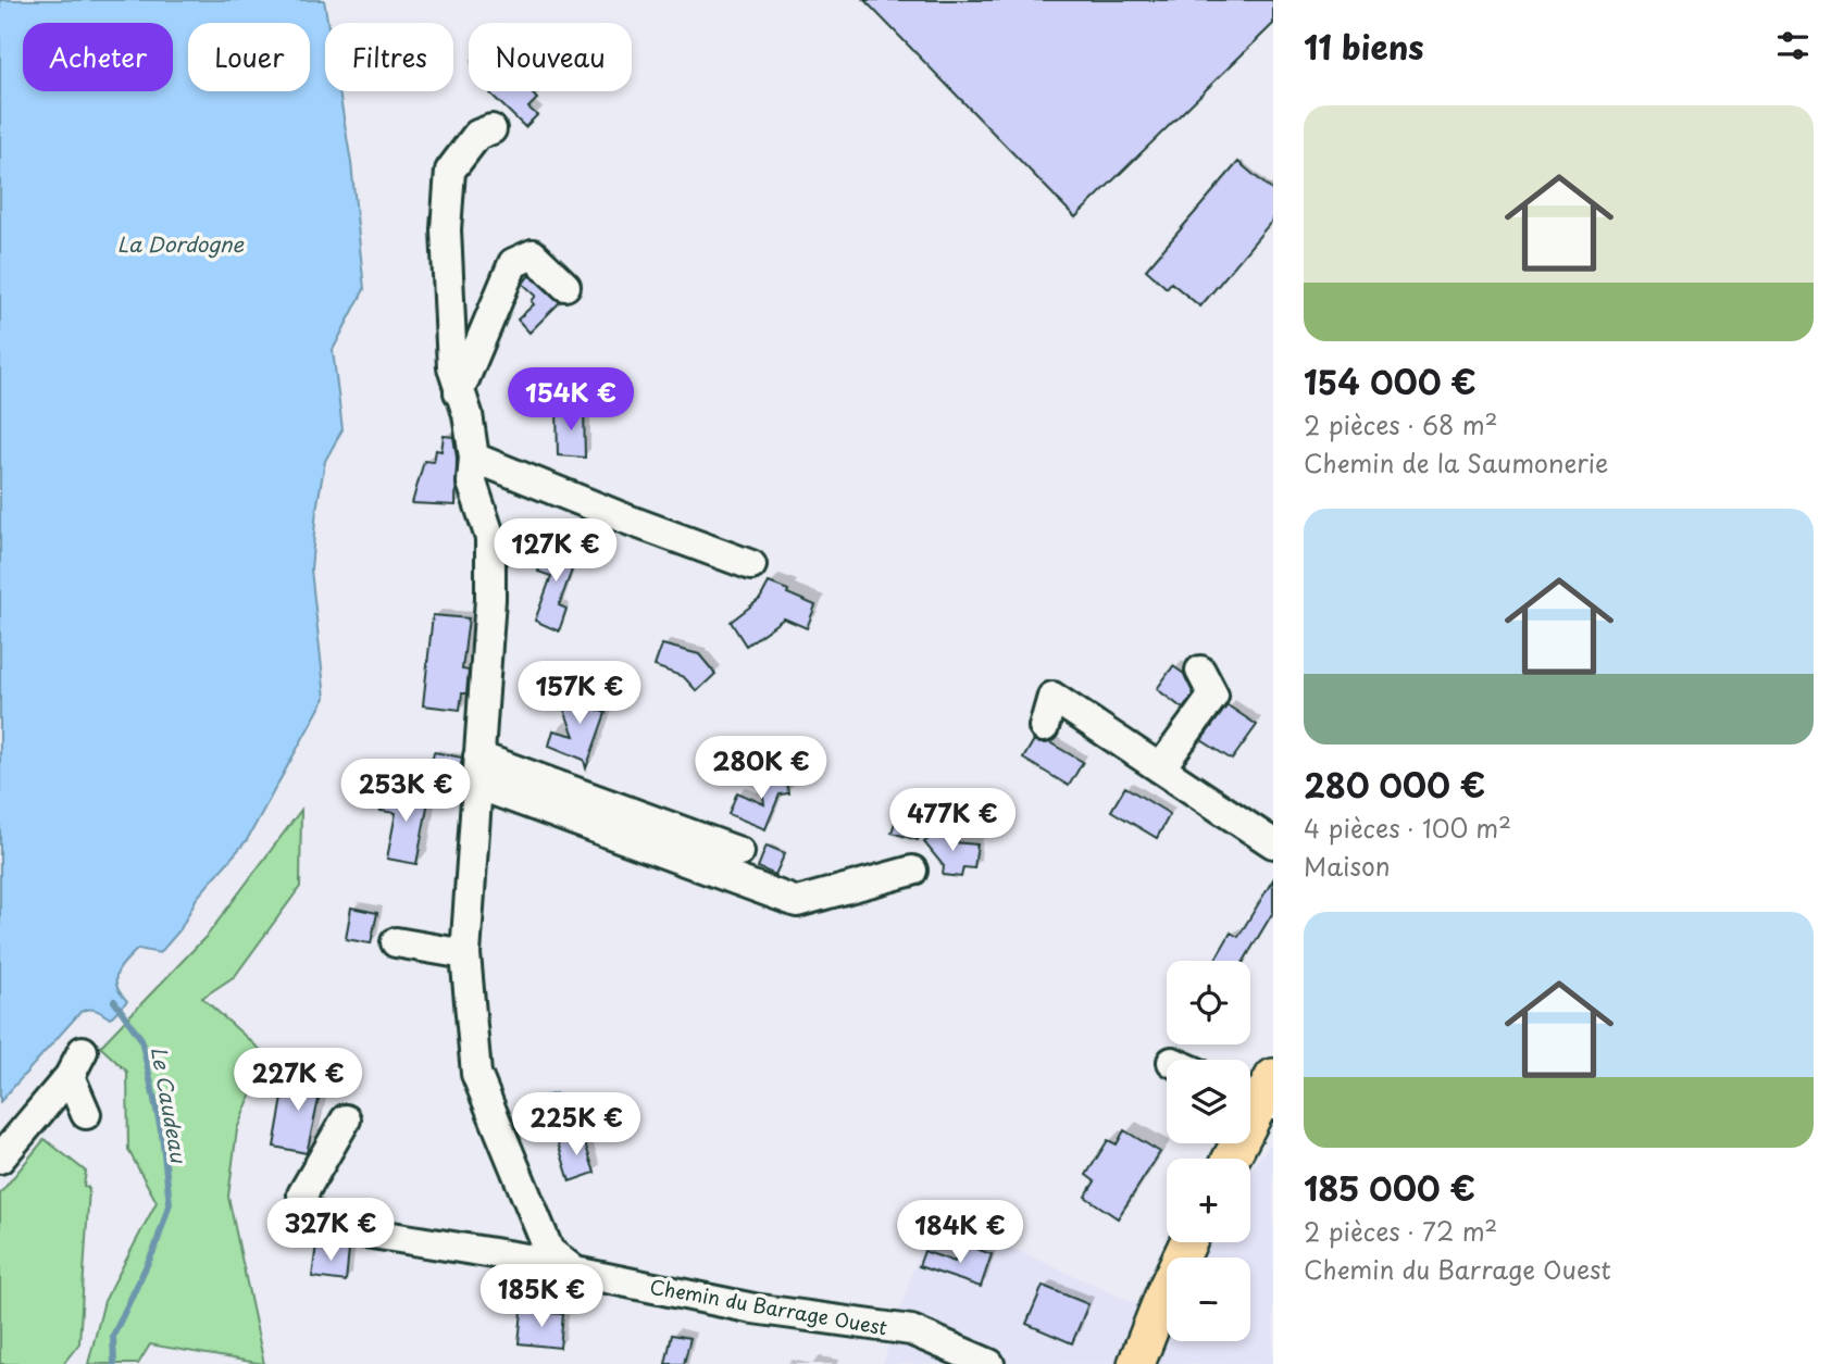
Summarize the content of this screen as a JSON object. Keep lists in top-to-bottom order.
{
  "streets": {
    "street": ["Chemin du Barrage Ouest"]
  },
  "water": ["La Dordogne", "Le Caudeau"],
  "page": {
    "heading": "11 biens",
    "chip": [
      "Acheter",
      "Louer",
      "Filtres",
      "Nouveau"
    ],
    "list": [
      {
        "name": "154 000 €",
        "note": "2 pièces · 68 m² · Chemin de la Saumonerie"
      },
      {
        "name": "280 000 €",
        "note": "4 pièces · 100 m² · Maison"
      },
      {
        "name": "185 000 €",
        "note": "2 pièces · 72 m² · Chemin du Barrage Ouest"
      }
    ],
    "price": [
      "154K €",
      "127K €",
      "157K €",
      "280K €",
      "253K €",
      "477K €",
      "227K €",
      "225K €",
      "327K €",
      "184K €",
      "185K €"
    ],
    "map_buttons": ["+", "−"]
  }
}
